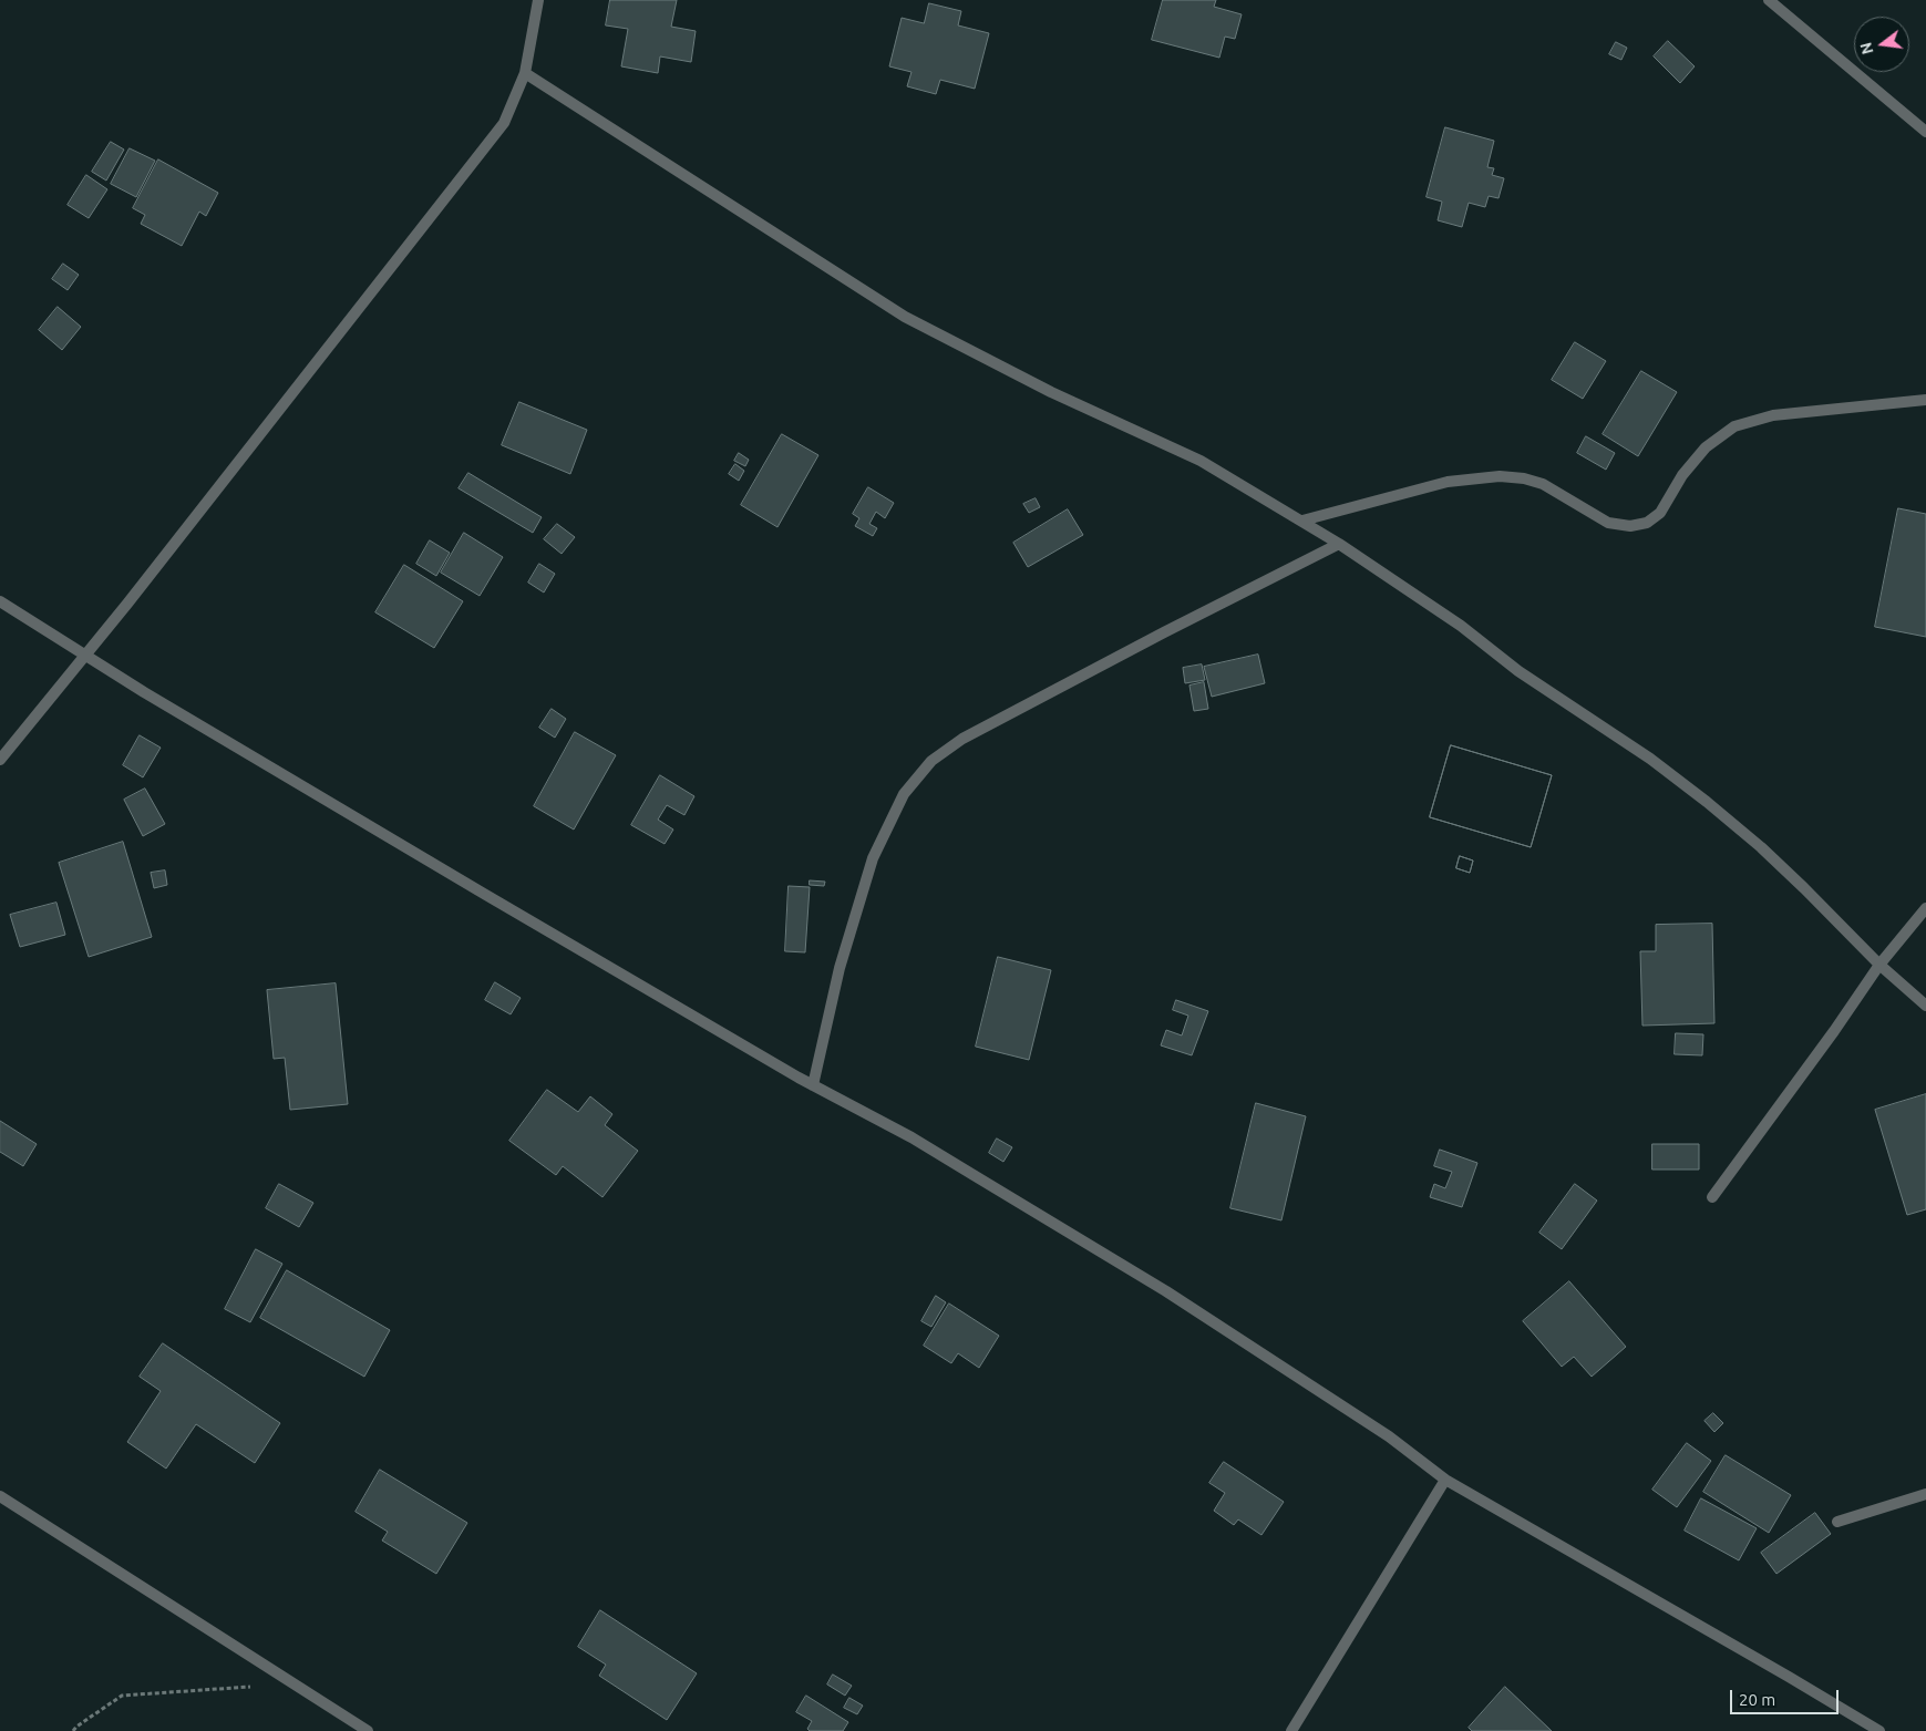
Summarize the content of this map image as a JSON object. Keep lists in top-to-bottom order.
{
  "scale_bar": "20 m",
  "north": "left"
}
